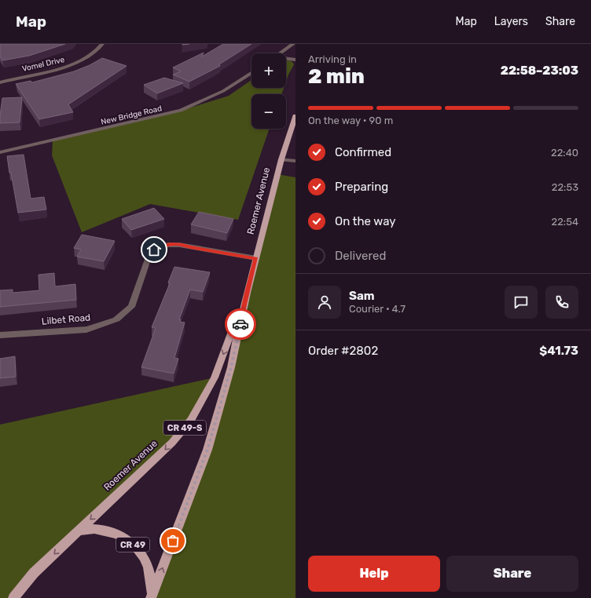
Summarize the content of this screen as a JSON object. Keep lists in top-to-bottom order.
{
  "streets": {
    "main road": ["Roemer Avenue", "CR 49-S", "CR 49"],
    "street": ["Vomel Drive", "New Bridge Road", "Lilbet Road"]
  },
  "crossings": [
    ["Roemer Avenue", "Lilbet Road"],
    ["Roemer Avenue", "CR 49"]
  ],
  "page": {
    "header": "Map",
    "nav": ["Map", "Layers", "Share"],
    "heading": ["2 min", "Arriving in", "22:58–23:03"],
    "panel": [
      "Sam",
      "Courier · 4.7",
      "Order #2802",
      "$41.73"
    ],
    "map_buttons": ["+", "−"],
    "bar": "On the way · 90 m",
    "list": [
      ["Confirmed", "22:40"],
      ["Preparing", "22:53"],
      ["On the way", "22:54"],
      "Delivered"
    ],
    "buttons": ["Help", "Share"]
  }
}
